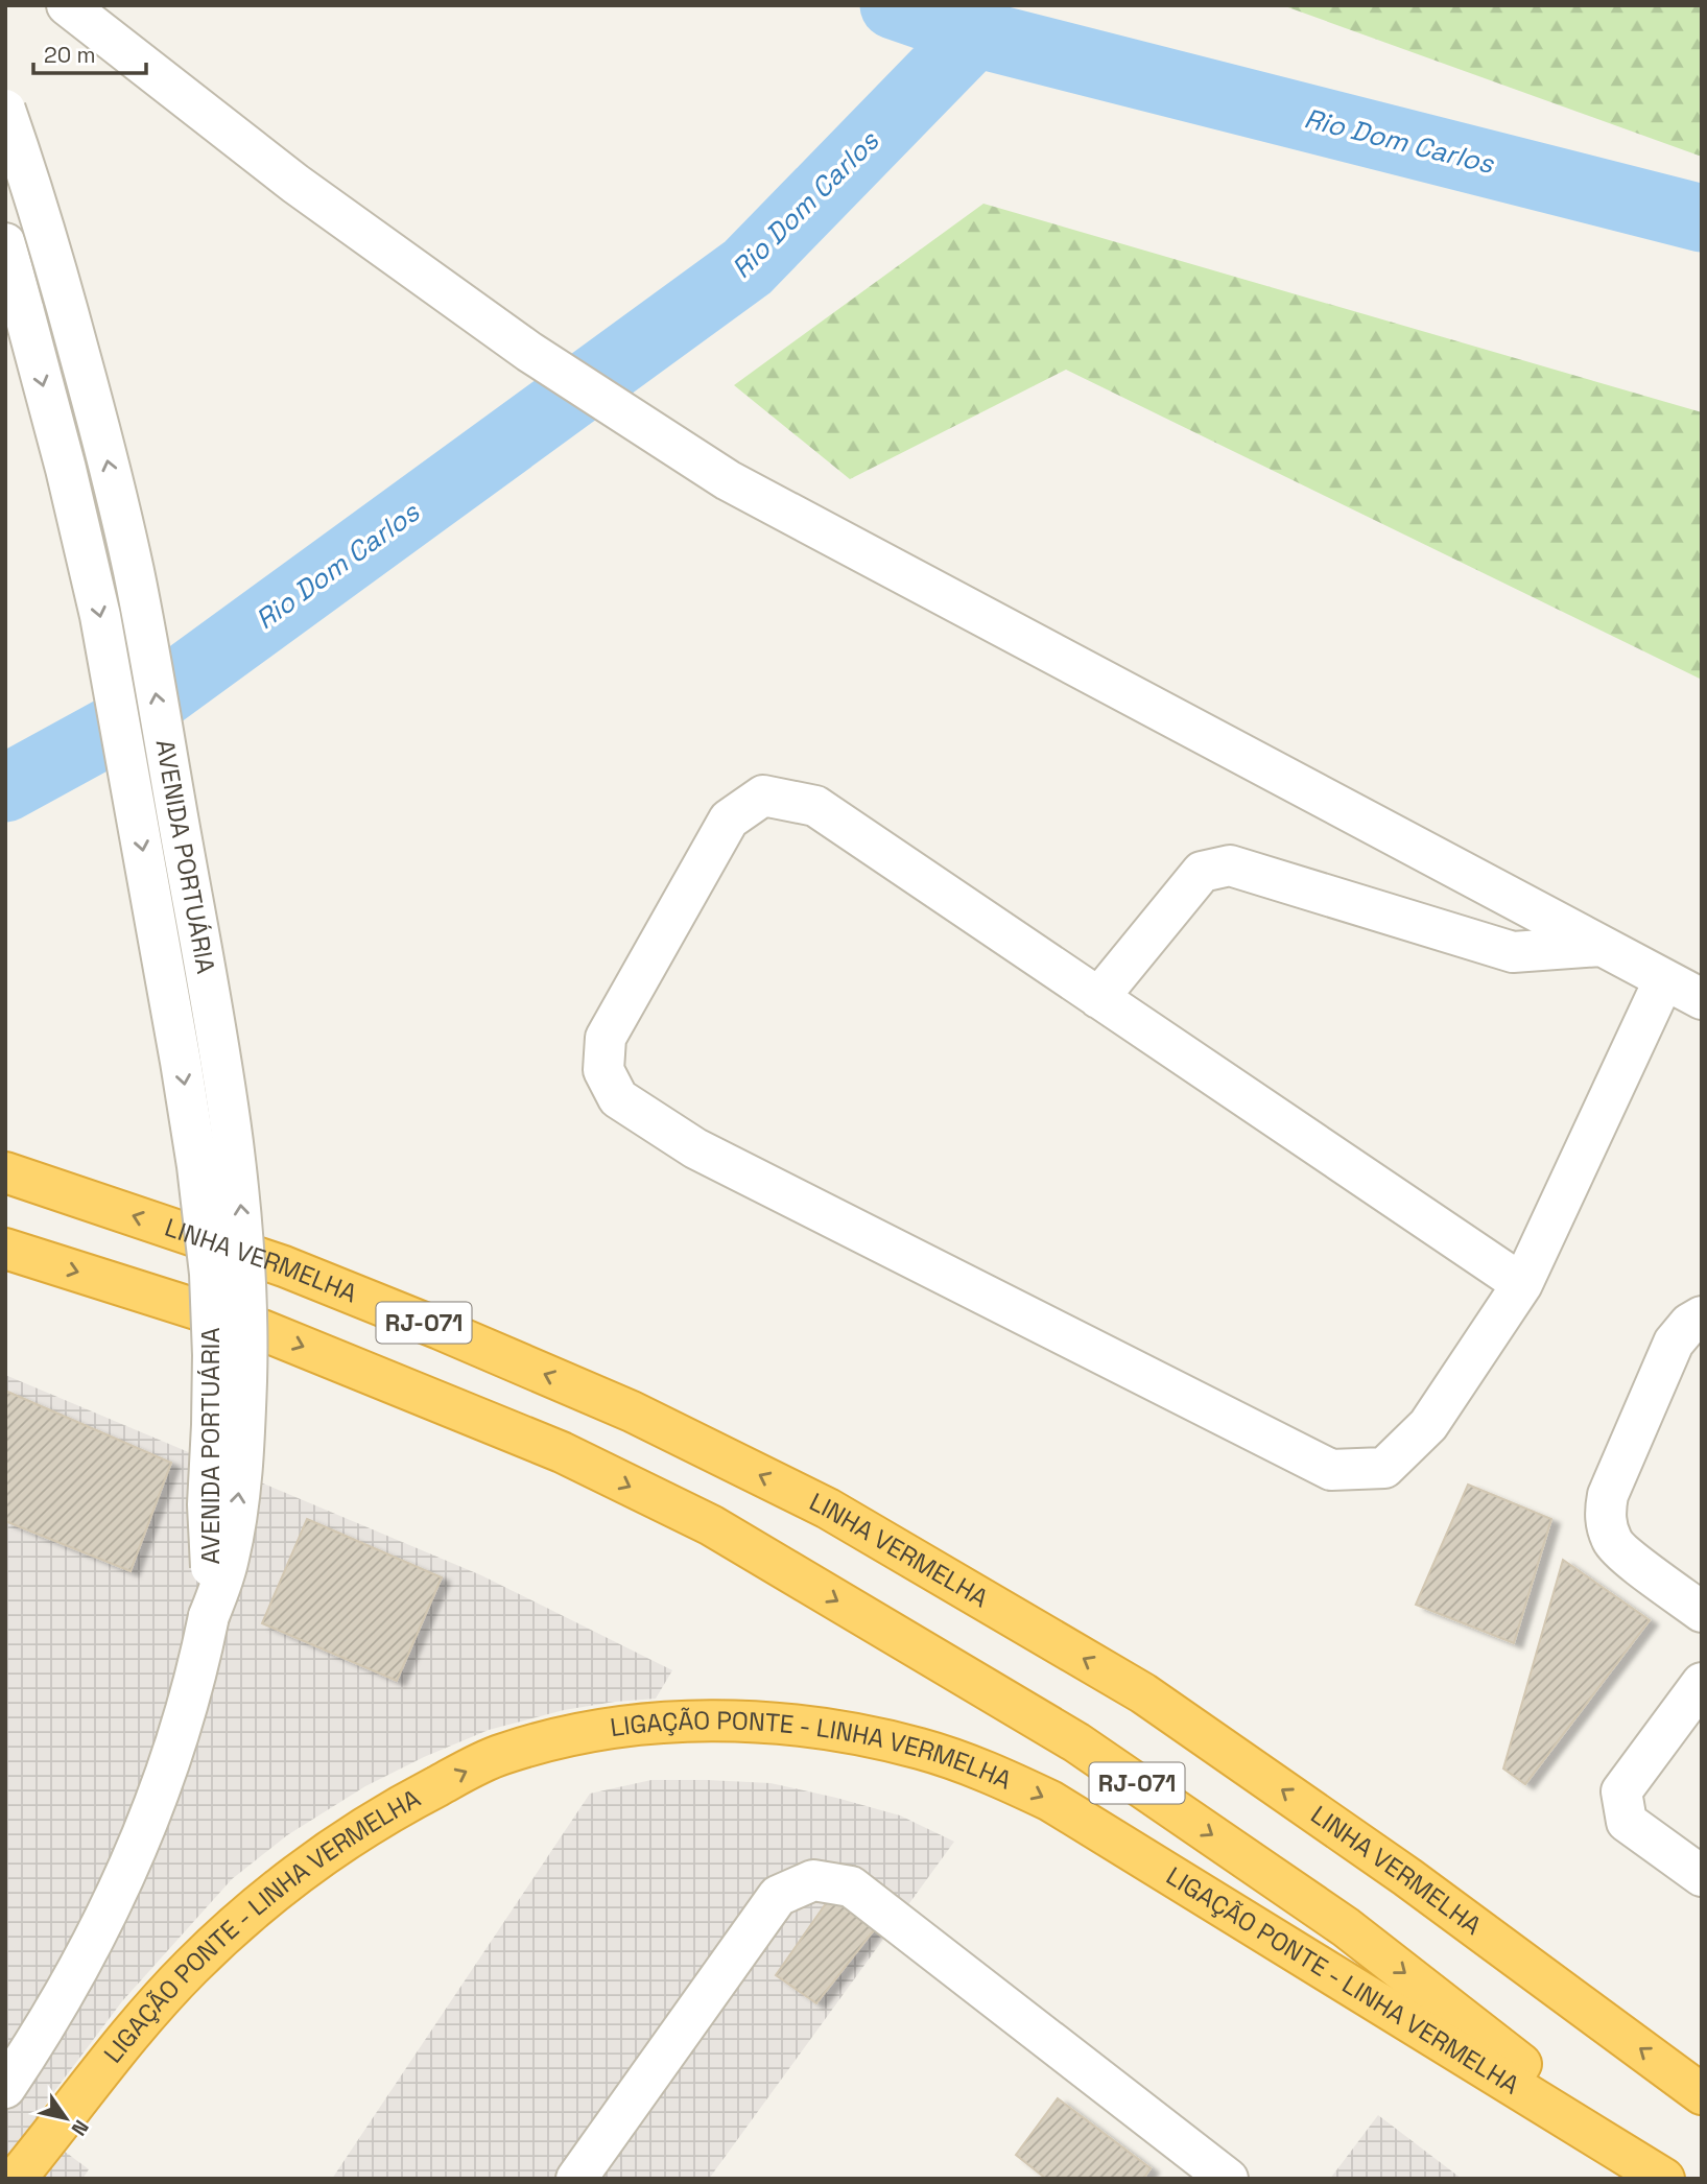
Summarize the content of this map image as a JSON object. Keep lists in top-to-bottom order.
{
  "streets": {
    "highway": ["LINHA VERMELHA", "RJ-071", "LIGAÇÃO PONTE - LINHA VERMELHA"],
    "street": ["AVENIDA PORTUÁRIA"]
  },
  "one_way": ["LIGAÇÃO PONTE - LINHA VERMELHA"],
  "water": ["Rio Dom Carlos"],
  "scale_bar": "20 m",
  "north": "bottom right"
}
